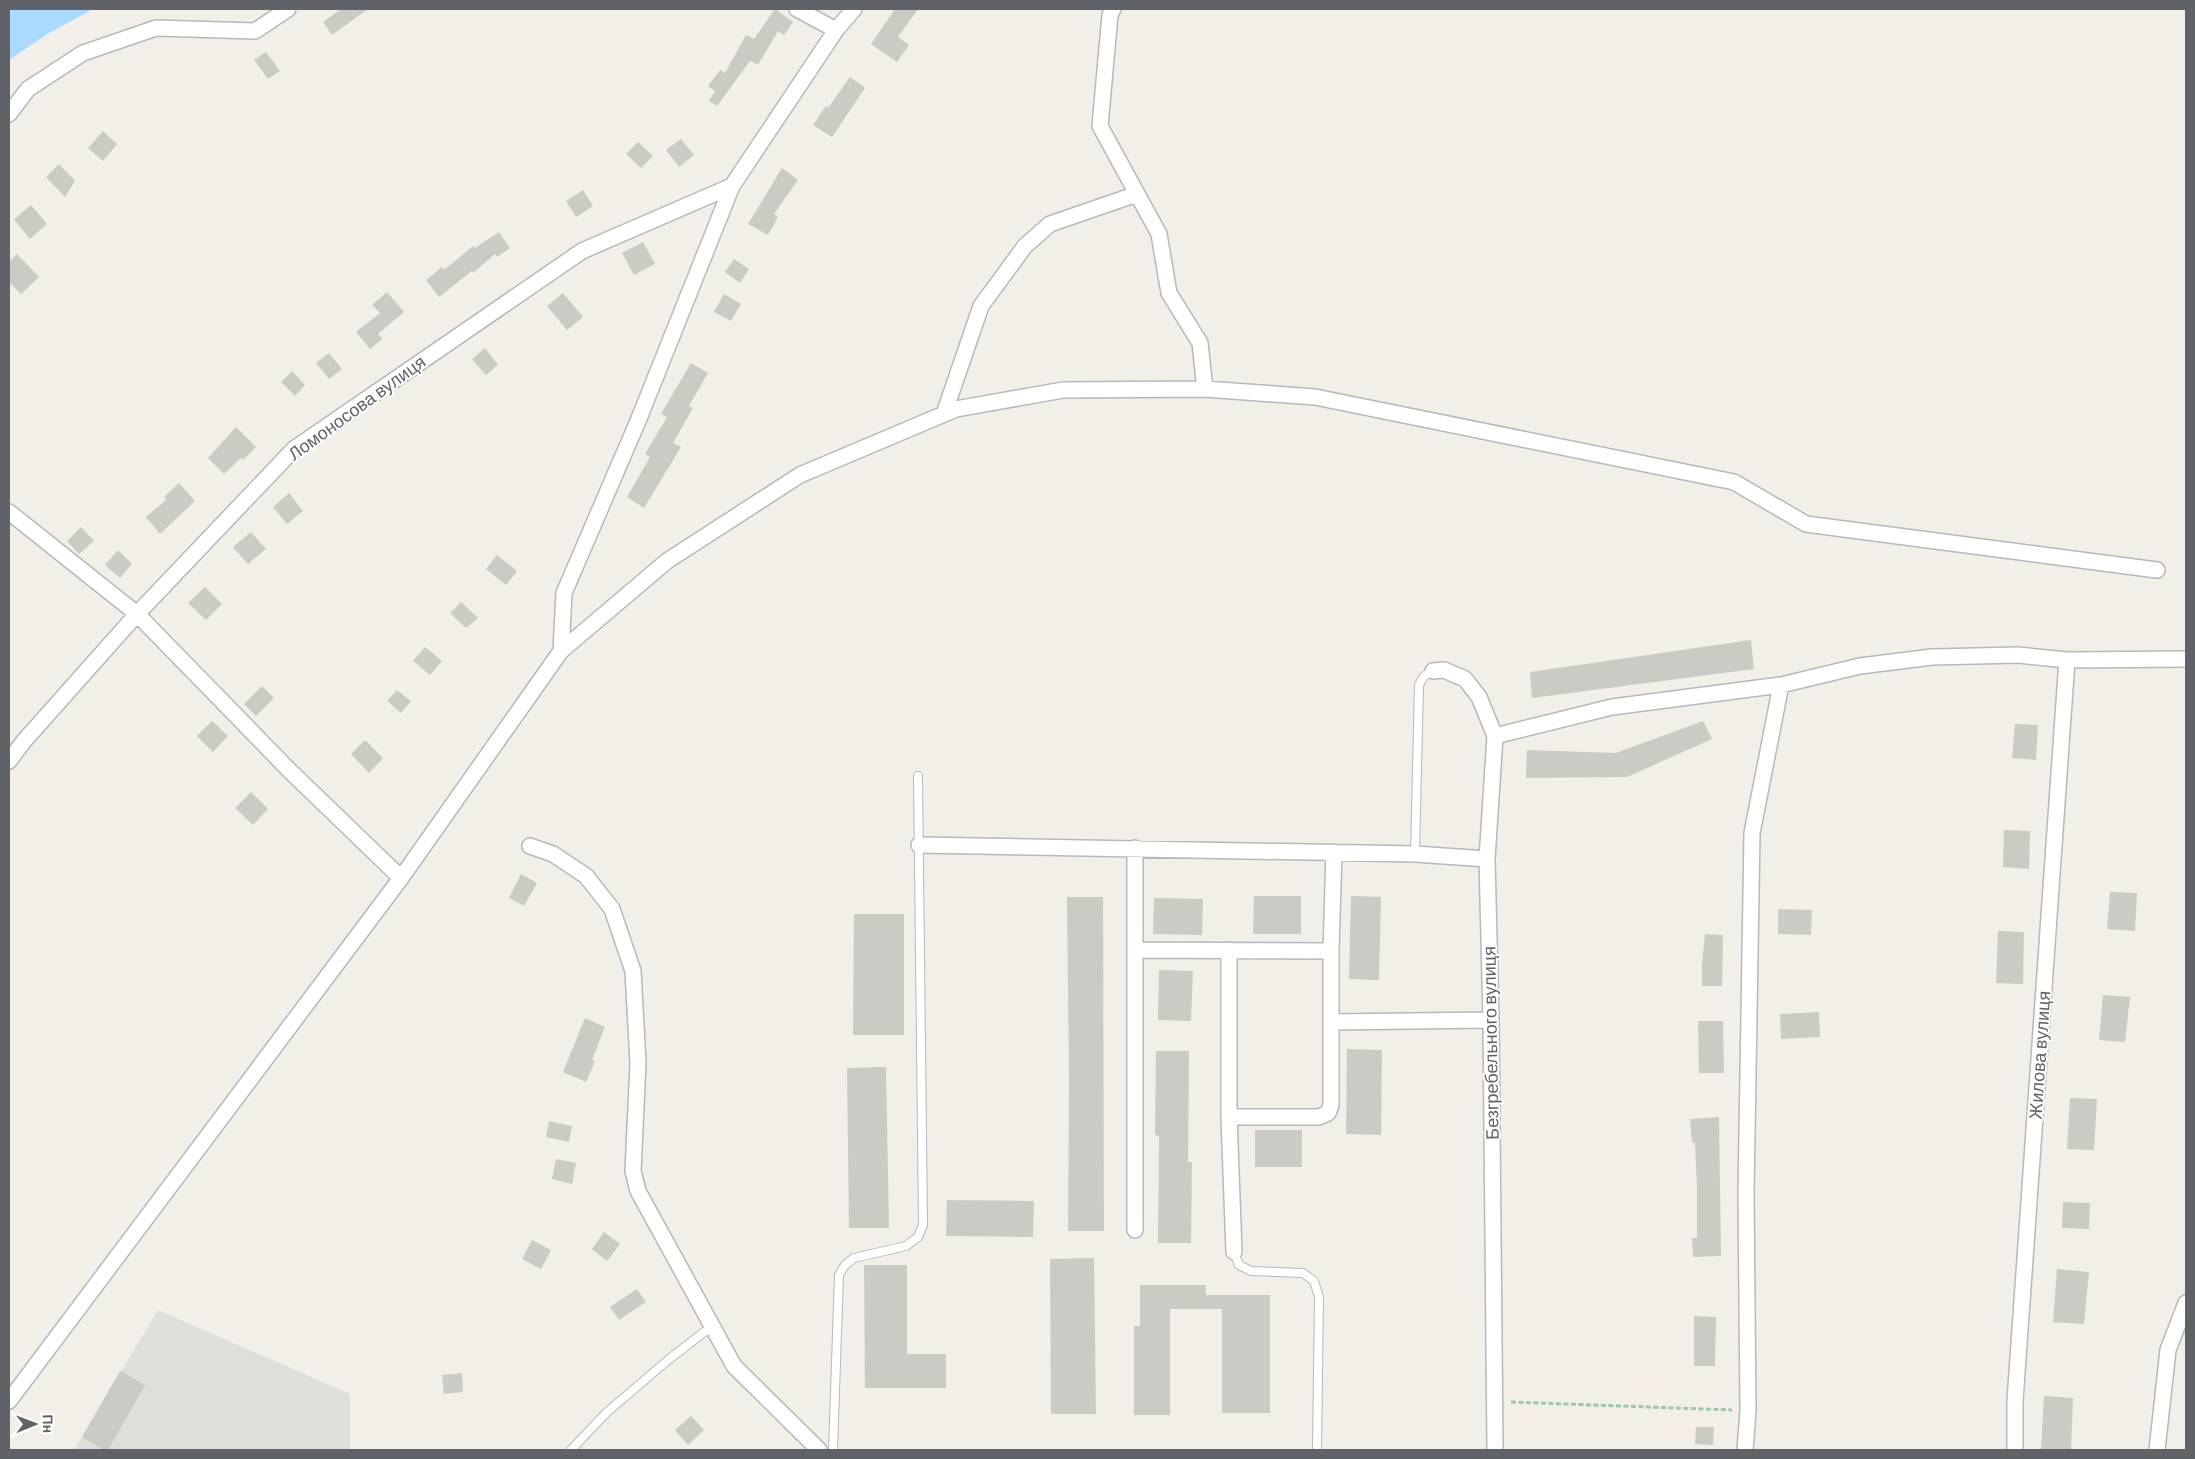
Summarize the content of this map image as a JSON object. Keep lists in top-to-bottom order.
{
  "streets": {
    "street": ["Ломоносова вулиця", "Безгребельного вулиця", "Жилова вулиця"]
  },
  "north": "right"
}
